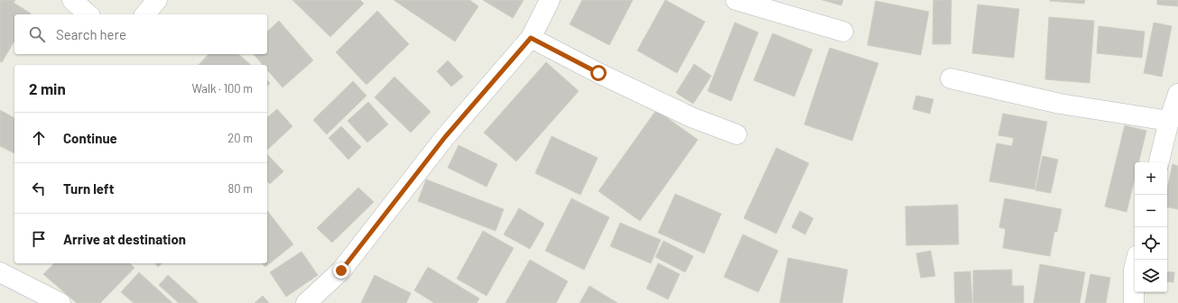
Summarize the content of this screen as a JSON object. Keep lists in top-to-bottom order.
{
  "page": {
    "search": "Search here",
    "heading": ["2 min", "Walk · 100 m"],
    "list": [
      ["Continue", "20 m"],
      ["Turn left", "80 m"],
      "Arrive at destination"
    ],
    "map_buttons": ["+", "−"]
  }
}
